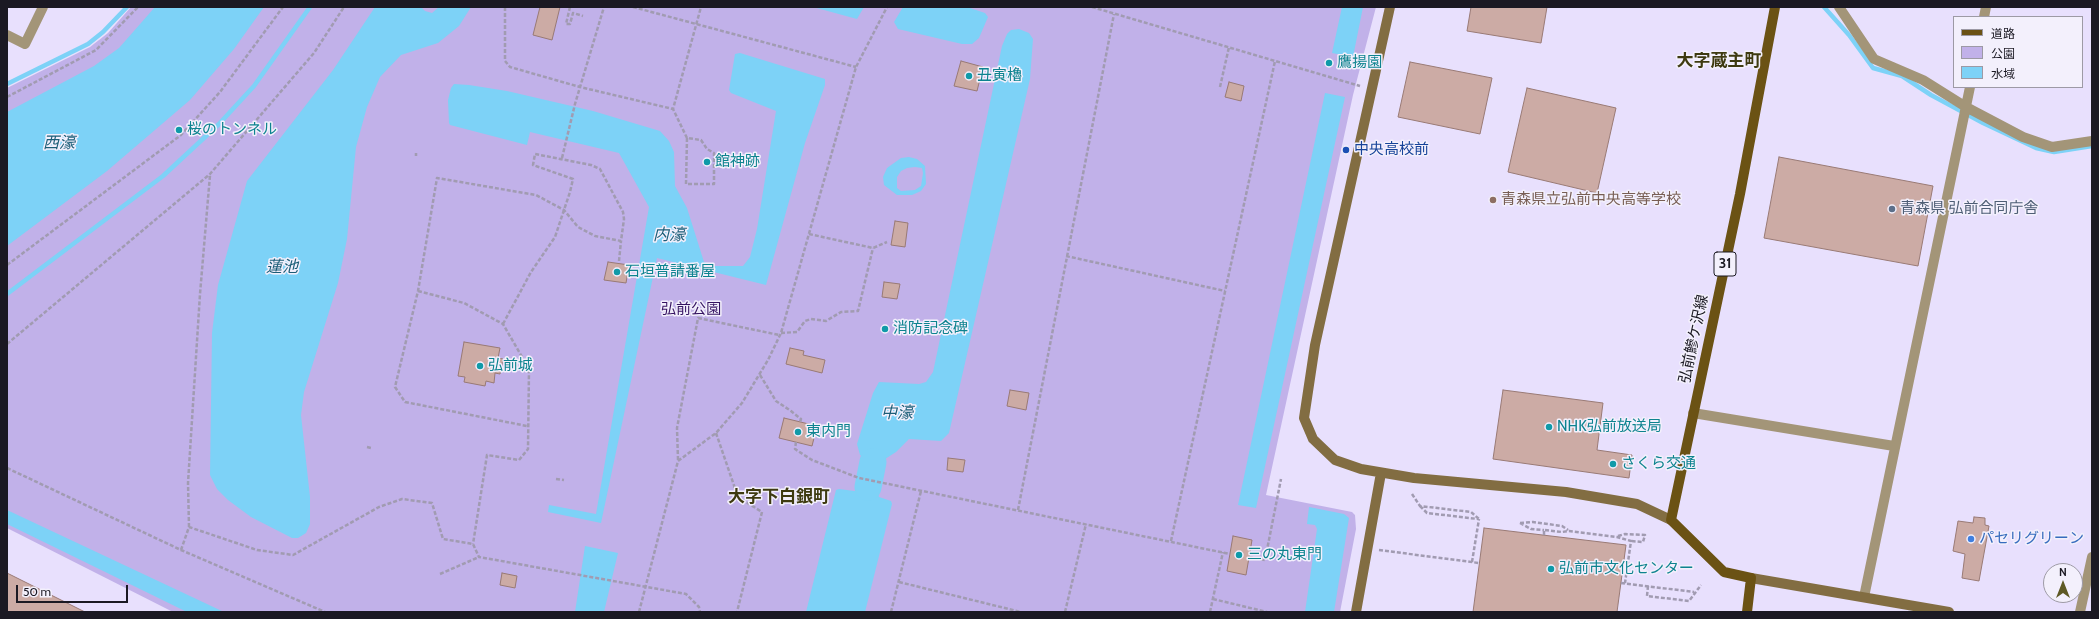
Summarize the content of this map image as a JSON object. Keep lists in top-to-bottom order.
{
  "streets": {
    "main road": ["31", "弘前鰺ケ沢線"]
  },
  "districts": ["大字蔵主町", "大字下白銀町"],
  "water": [
    "西濠",
    "内濠",
    "蓮池",
    "中濠"
  ],
  "parks": ["弘前公園"],
  "places": [
    "鷹揚園",
    "丑寅櫓",
    "桜のトンネル",
    "中央高校前",
    "館神跡",
    "青森県立弘前中央高等学校",
    "青森県 弘前合同庁舎",
    "石垣普請番屋",
    "消防記念碑",
    "弘前城",
    "NHK弘前放送局",
    "東内門",
    "さくら交通",
    "パセリグリーン",
    "三の丸東門",
    "弘前市文化センター"
  ],
  "legend": ["道路", "公園", "水域"],
  "scale_bar": "50 m",
  "north": "top"
}
